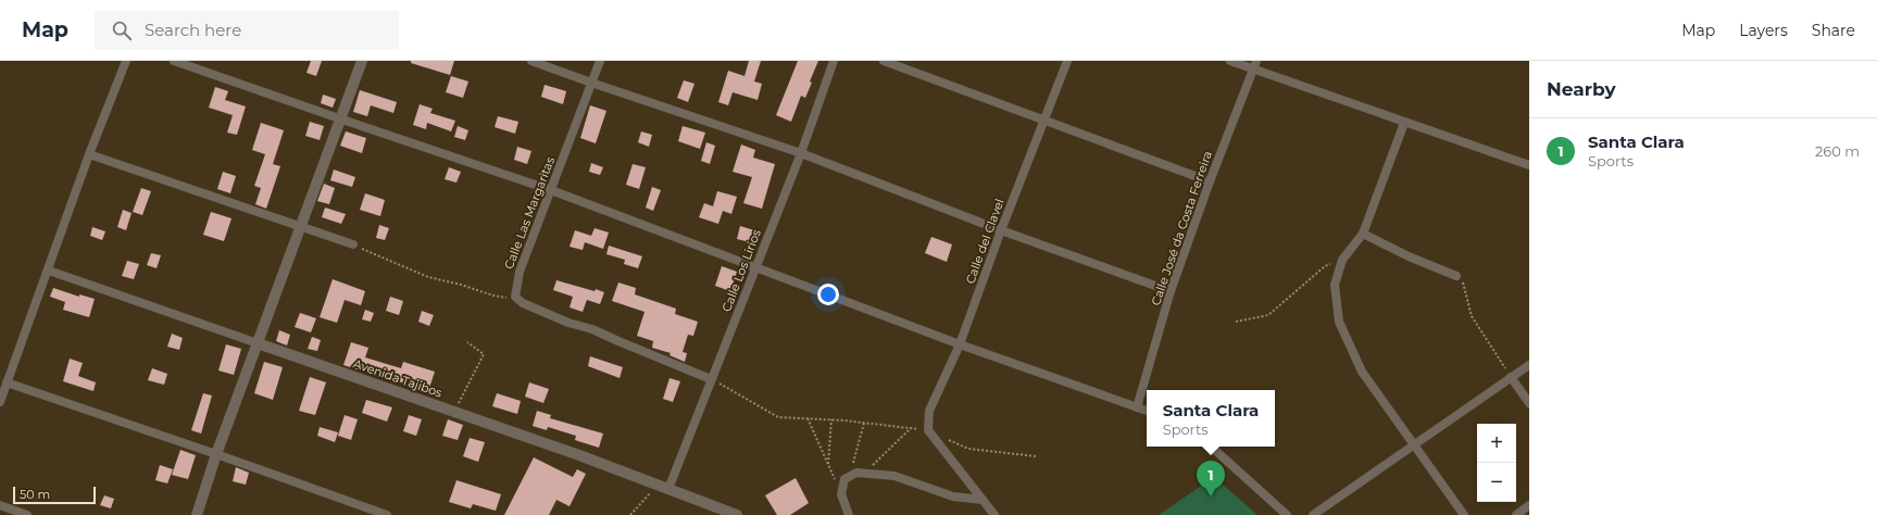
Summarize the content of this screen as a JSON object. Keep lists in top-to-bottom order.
{
  "streets": {
    "street": [
      "Calle Las Margaritas",
      "Calle José da Costa Ferreira",
      "Calle del Clavel",
      "Calle Los Lirios",
      "Avenida Tajibos"
    ]
  },
  "crossings": [
    ["Calle Los Lirios", "Avenida Tajibos"]
  ],
  "scale_bar": "50 m",
  "page": {
    "header": "Map",
    "search": "Search here",
    "nav": ["Map", "Layers", "Share"],
    "heading": "Nearby",
    "list": [
      {
        "mark": "1",
        "name": "Santa Clara",
        "note": "Sports",
        "value": "260 m"
      }
    ],
    "popup": ["Santa Clara", "Sports"],
    "map_buttons": ["+", "−"],
    "pins": "1",
    "scale": "50 m"
  }
}
